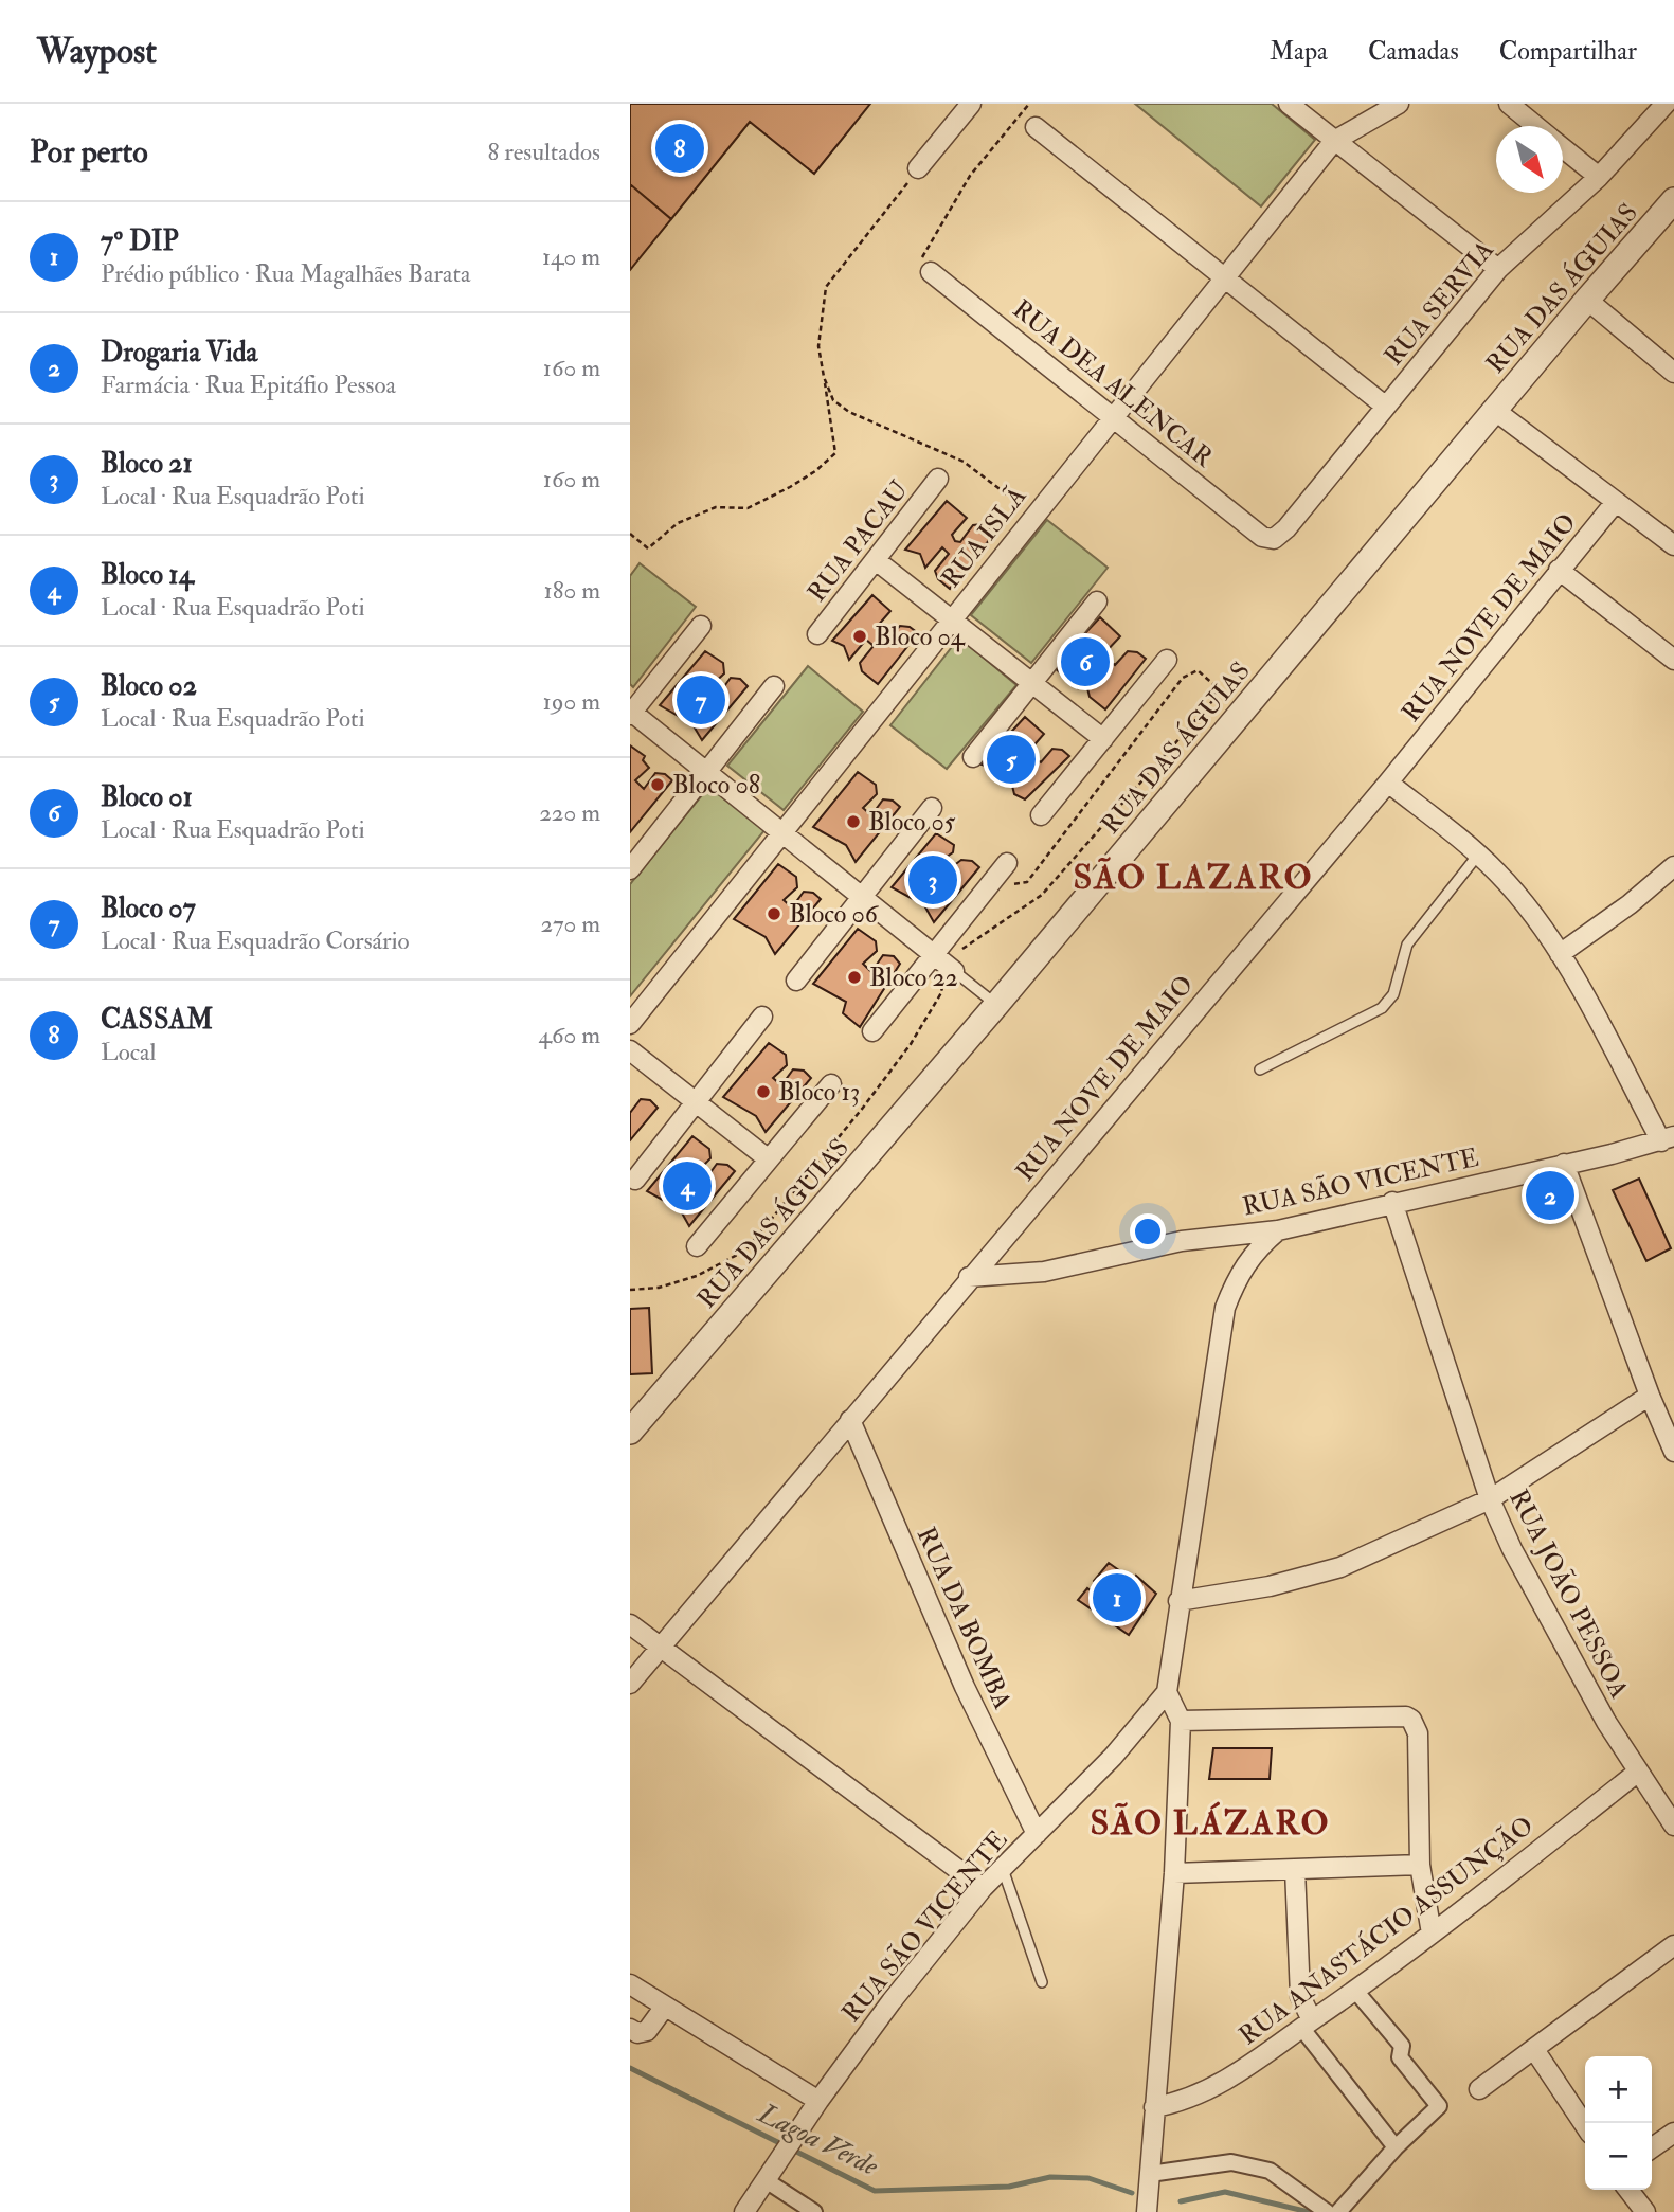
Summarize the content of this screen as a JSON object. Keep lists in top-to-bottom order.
{
  "streets": {
    "street": [
      "RUA DAS ÁGUIAS",
      "RUA SERVIA",
      "RUA DEA ALENCAR",
      "RUA ISLÃ",
      "RUA PACAU",
      "RUA NOVE DE MAIO",
      "RUA SÃO VICENTE",
      "RUA JOÃO PESSOA",
      "RUA DA BOMBA",
      "RUA ANASTÁCIO ASSUNÇÃO"
    ]
  },
  "crossings": [
    ["RUA SERVIA", "RUA DEA ALENCAR"],
    ["RUA DEA ALENCAR", "RUA ISLÃ"],
    ["RUA NOVE DE MAIO", "RUA SÃO VICENTE"],
    ["RUA NOVE DE MAIO", "RUA DA BOMBA"],
    ["RUA SÃO VICENTE", "RUA JOÃO PESSOA"],
    ["RUA SÃO VICENTE", "RUA DA BOMBA"],
    ["RUA JOÃO PESSOA", "RUA ANASTÁCIO ASSUNÇÃO"]
  ],
  "districts": ["SÃO LAZARO", "SÃO LÁZARO"],
  "water": ["Lagoa Verde"],
  "places": [
    "Bloco 04",
    "Bloco 08",
    "Bloco 05",
    "Bloco 06",
    "Bloco 22",
    "Bloco 13"
  ],
  "north": "bottom right",
  "page": {
    "header": "Waypost",
    "nav": ["Mapa", "Camadas", "Compartilhar"],
    "heading": ["Por perto", "8 resultados"],
    "pins": [
      "8",
      "6",
      "7",
      "5",
      "3",
      "4",
      "2",
      "1"
    ],
    "list": [
      {
        "mark": "1",
        "name": "7º DIP",
        "note": "Prédio público · Rua Magalhães Barata",
        "value": "140 m"
      },
      {
        "mark": "2",
        "name": "Drogaria Vida",
        "note": "Farmácia · Rua Epitáfio Pessoa",
        "value": "160 m"
      },
      {
        "mark": "3",
        "name": "Bloco 21",
        "note": "Local · Rua Esquadrão Poti",
        "value": "160 m"
      },
      {
        "mark": "4",
        "name": "Bloco 14",
        "note": "Local · Rua Esquadrão Poti",
        "value": "180 m"
      },
      {
        "mark": "5",
        "name": "Bloco 02",
        "note": "Local · Rua Esquadrão Poti",
        "value": "190 m"
      },
      {
        "mark": "6",
        "name": "Bloco 01",
        "note": "Local · Rua Esquadrão Poti",
        "value": "220 m"
      },
      {
        "mark": "7",
        "name": "Bloco 07",
        "note": "Local · Rua Esquadrão Corsário",
        "value": "270 m"
      },
      {
        "mark": "8",
        "name": "CASSAM",
        "note": "Local",
        "value": "460 m"
      }
    ],
    "map_buttons": ["+", "−"]
  }
}
